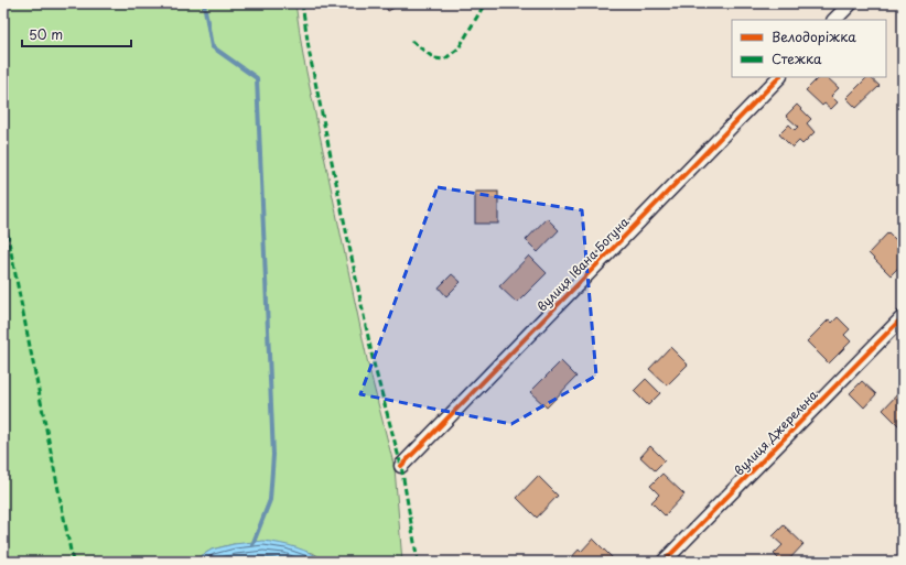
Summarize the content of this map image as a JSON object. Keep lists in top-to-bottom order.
{
  "streets": {
    "street": ["вулиця Івана Богуна", "вулиця Джерельна"]
  },
  "legend": ["Велодоріжка", "Стежка"],
  "scale_bar": "50 m"
}
